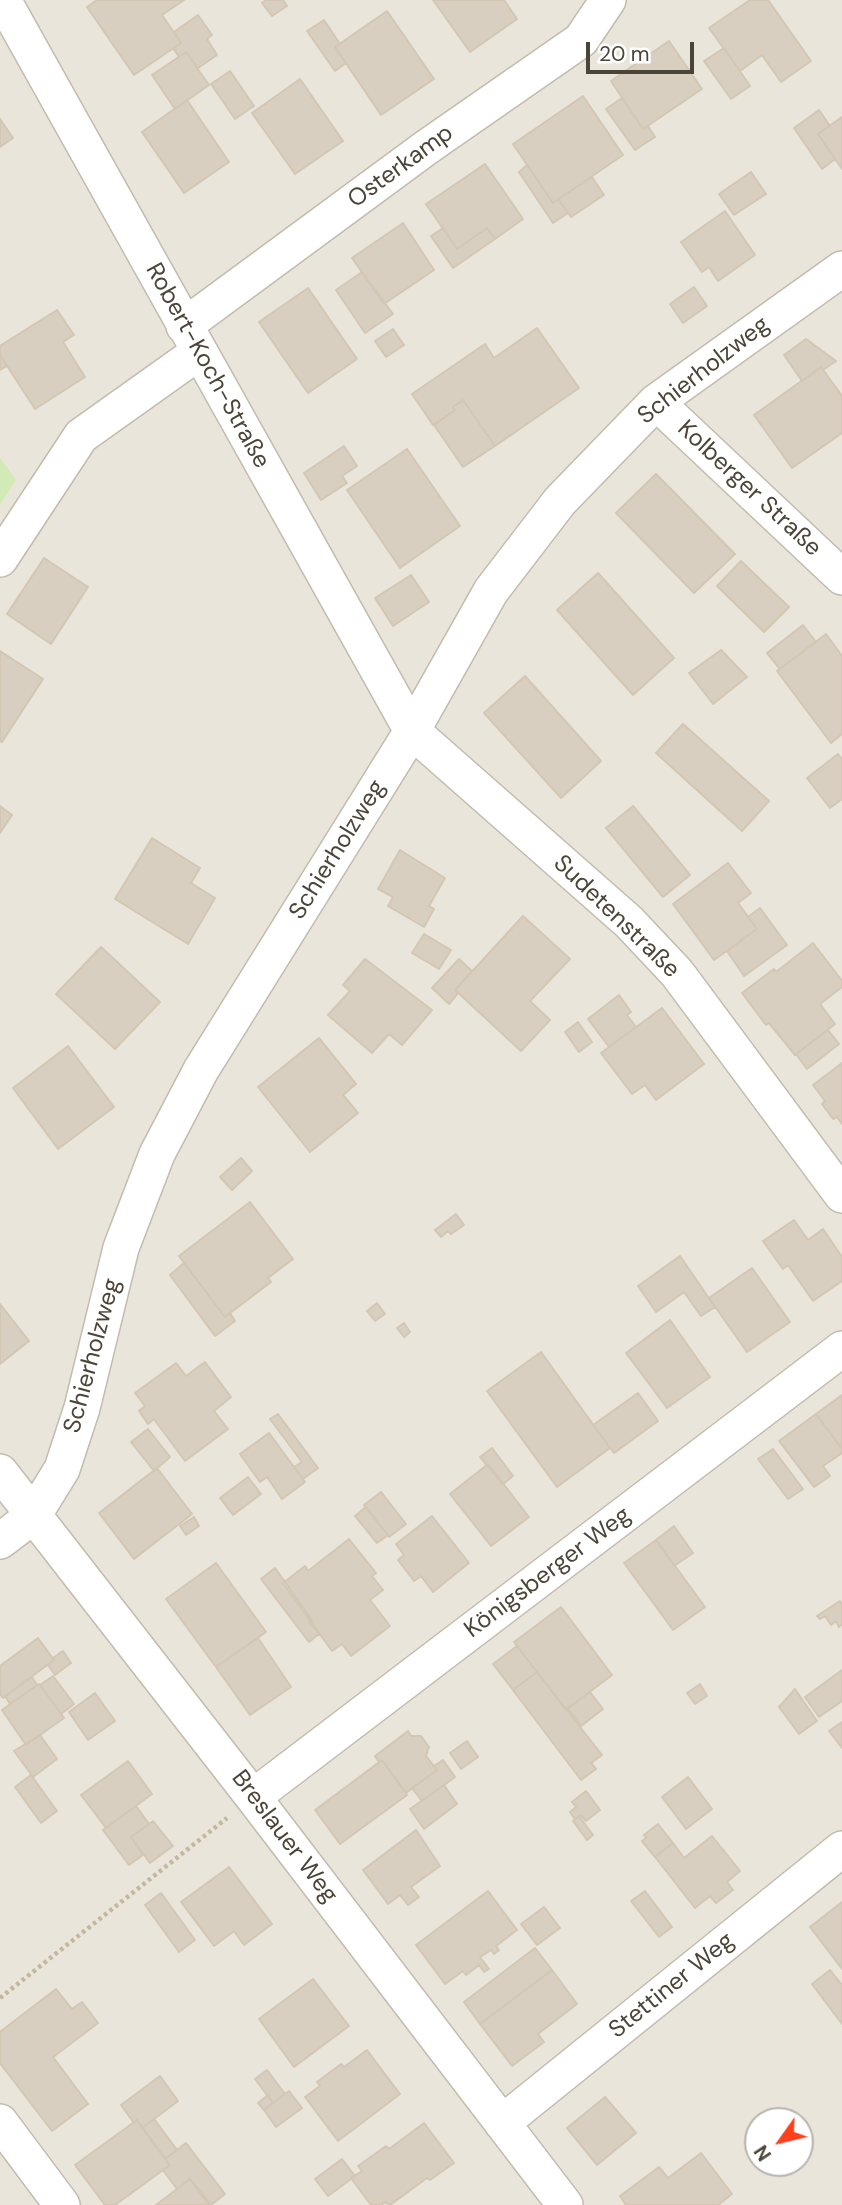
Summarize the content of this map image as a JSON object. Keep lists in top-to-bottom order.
{
  "streets": {
    "street": [
      "Osterkamp",
      "Robert-Koch-Straße",
      "Schierholzweg",
      "Kolberger Straße",
      "Sudetenstraße",
      "Königsberger Weg",
      "Breslauer Weg",
      "Stettiner Weg"
    ]
  },
  "crossings": [
    ["Osterkamp", "Robert-Koch-Straße"],
    ["Robert-Koch-Straße", "Schierholzweg"],
    ["Robert-Koch-Straße", "Sudetenstraße"],
    ["Schierholzweg", "Kolberger Straße"],
    ["Schierholzweg", "Sudetenstraße"],
    ["Schierholzweg", "Breslauer Weg"],
    ["Königsberger Weg", "Breslauer Weg"],
    ["Breslauer Weg", "Stettiner Weg"]
  ],
  "scale_bar": "20 m",
  "north": "bottom left"
}
